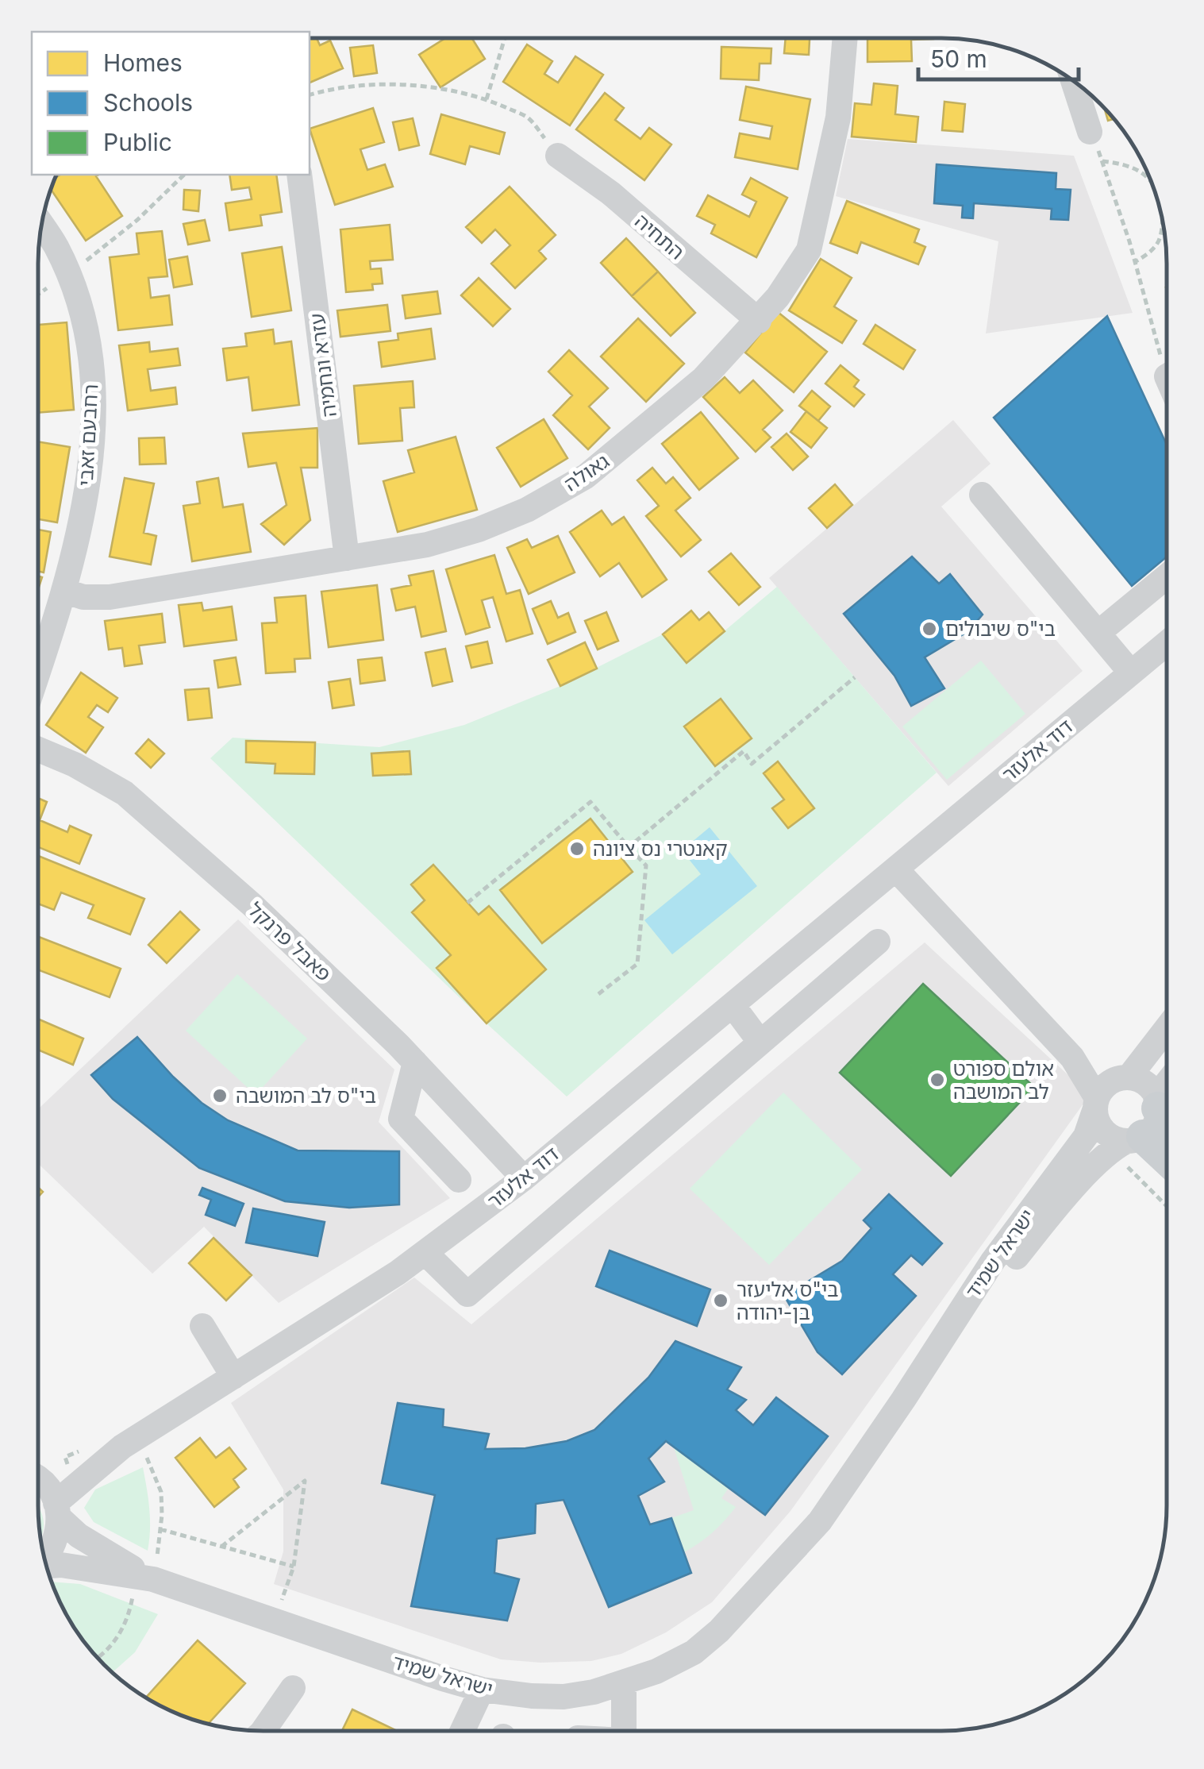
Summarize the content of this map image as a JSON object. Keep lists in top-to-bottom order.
{
  "streets": {
    "street": [
      "התחיה",
      "עזרא ונחמיה",
      "רחבעם זאבי",
      "גאולה",
      "דוד אלעזר",
      "פאבל פרנקל",
      "ישראל שמיד"
    ]
  },
  "crossings": [
    ["התחיה", "גאולה"],
    ["עזרא ונחמיה", "גאולה"],
    ["רחבעם זאבי", "גאולה"],
    ["דוד אלעזר", "פאבל פרנקל"],
    ["דוד אלעזר", "ישראל שמיד"]
  ],
  "places": [
    "בי\"ס שיבולים",
    "קאנטרי נס ציונה",
    "אולם ספורט לב המושבה",
    "בי\"ס לב המושבה",
    "בי\"ס אליעזר בן-יהודה"
  ],
  "legend": ["Homes", "Schools", "Public"],
  "scale_bar": "50 m"
}
